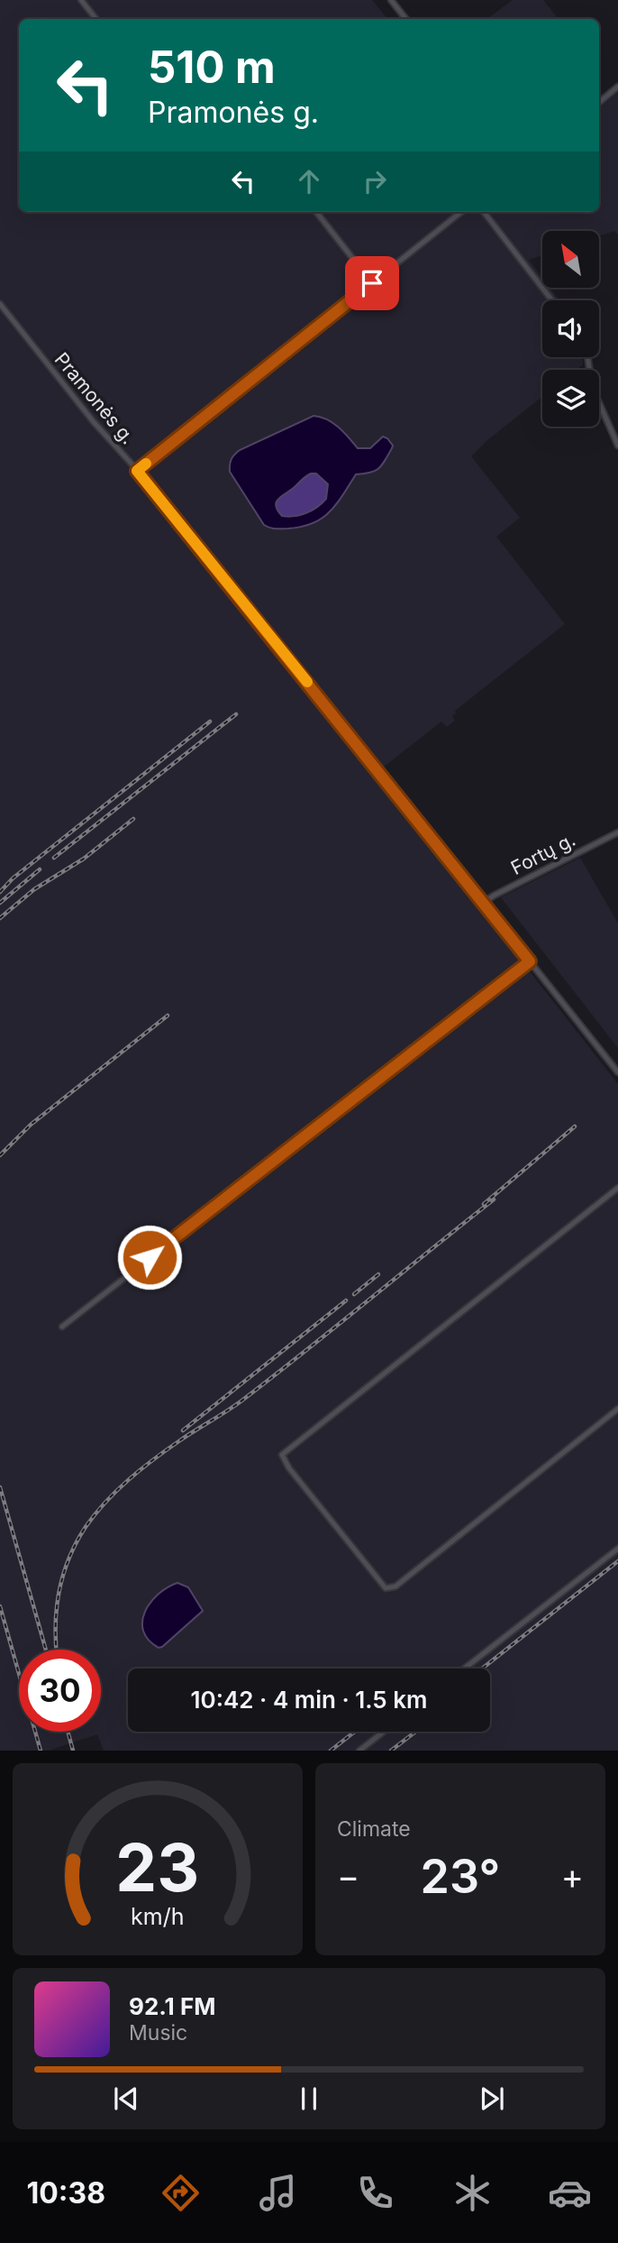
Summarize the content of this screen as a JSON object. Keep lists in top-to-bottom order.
{
  "streets": {
    "street": ["Pramonės g.", "Fortų g."]
  },
  "crossings": [
    ["Pramonės g.", "Fortų g."]
  ],
  "north": "top left",
  "page": {
    "turn": ["510 m", "Pramonės g."],
    "limit": "30",
    "trip": "10:42 · 4 min · 1.5 km",
    "tile": "Climate",
    "heat": ["−", "23°", "+"],
    "song": ["92.1 FM", "Music"],
    "tabs": "10:38",
    "gauge": ["23", "km/h"]
  }
}
